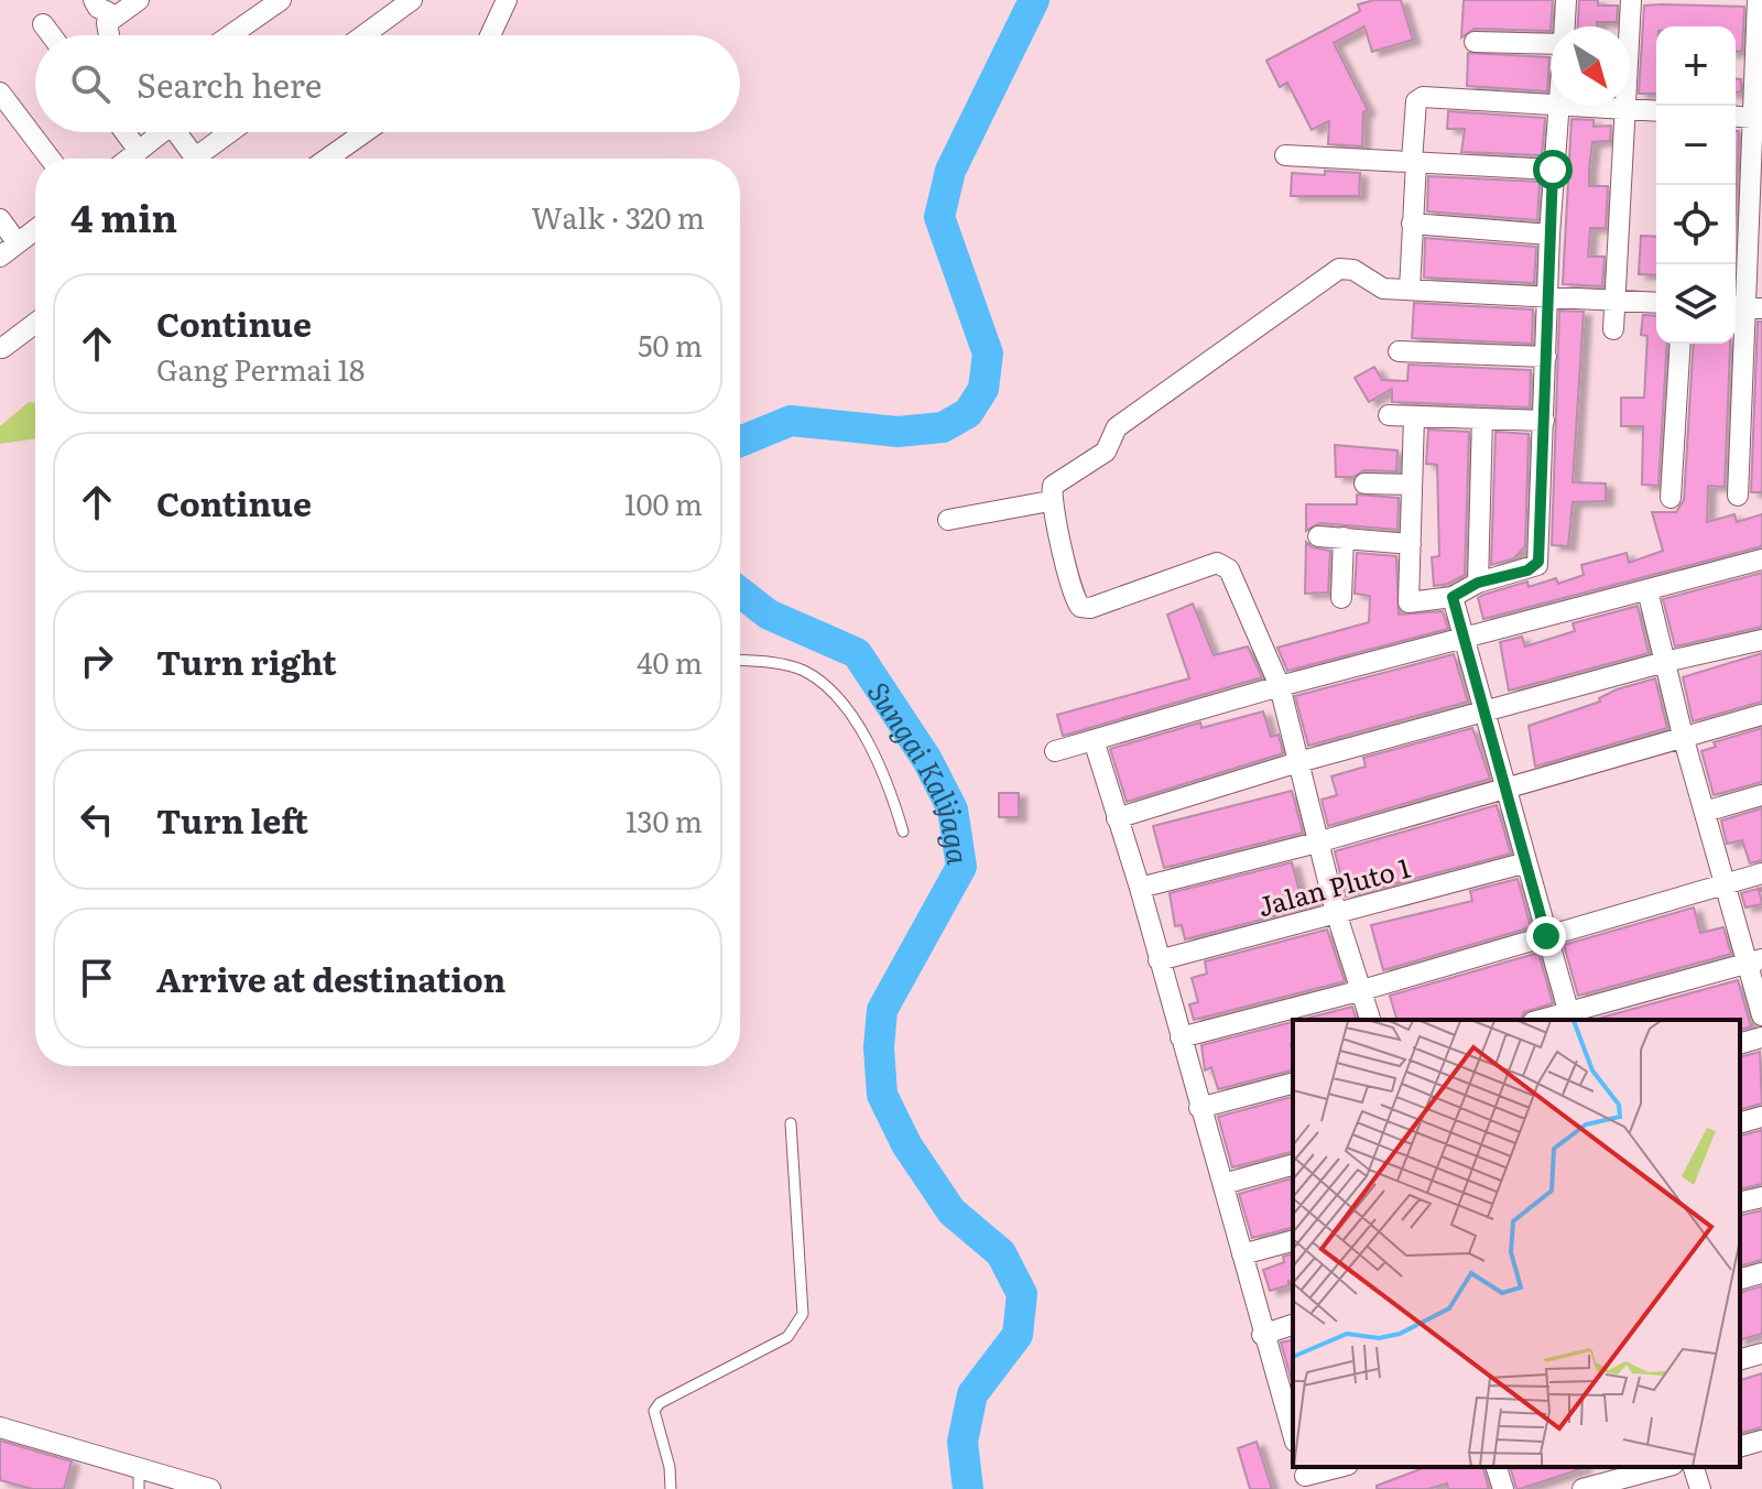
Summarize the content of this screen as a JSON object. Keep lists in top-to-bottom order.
{
  "streets": {
    "street": ["Jalan Pluto 1"]
  },
  "water": ["Sungai Kalijaga"],
  "north": "bottom right",
  "page": {
    "map_buttons": ["+", "−"],
    "search": "Search here",
    "heading": ["4 min", "Walk · 320 m"],
    "list": [
      ["Continue", "Gang Permai 18", "50 m"],
      ["Continue", "100 m"],
      ["Turn right", "40 m"],
      ["Turn left", "130 m"],
      "Arrive at destination"
    ]
  }
}
